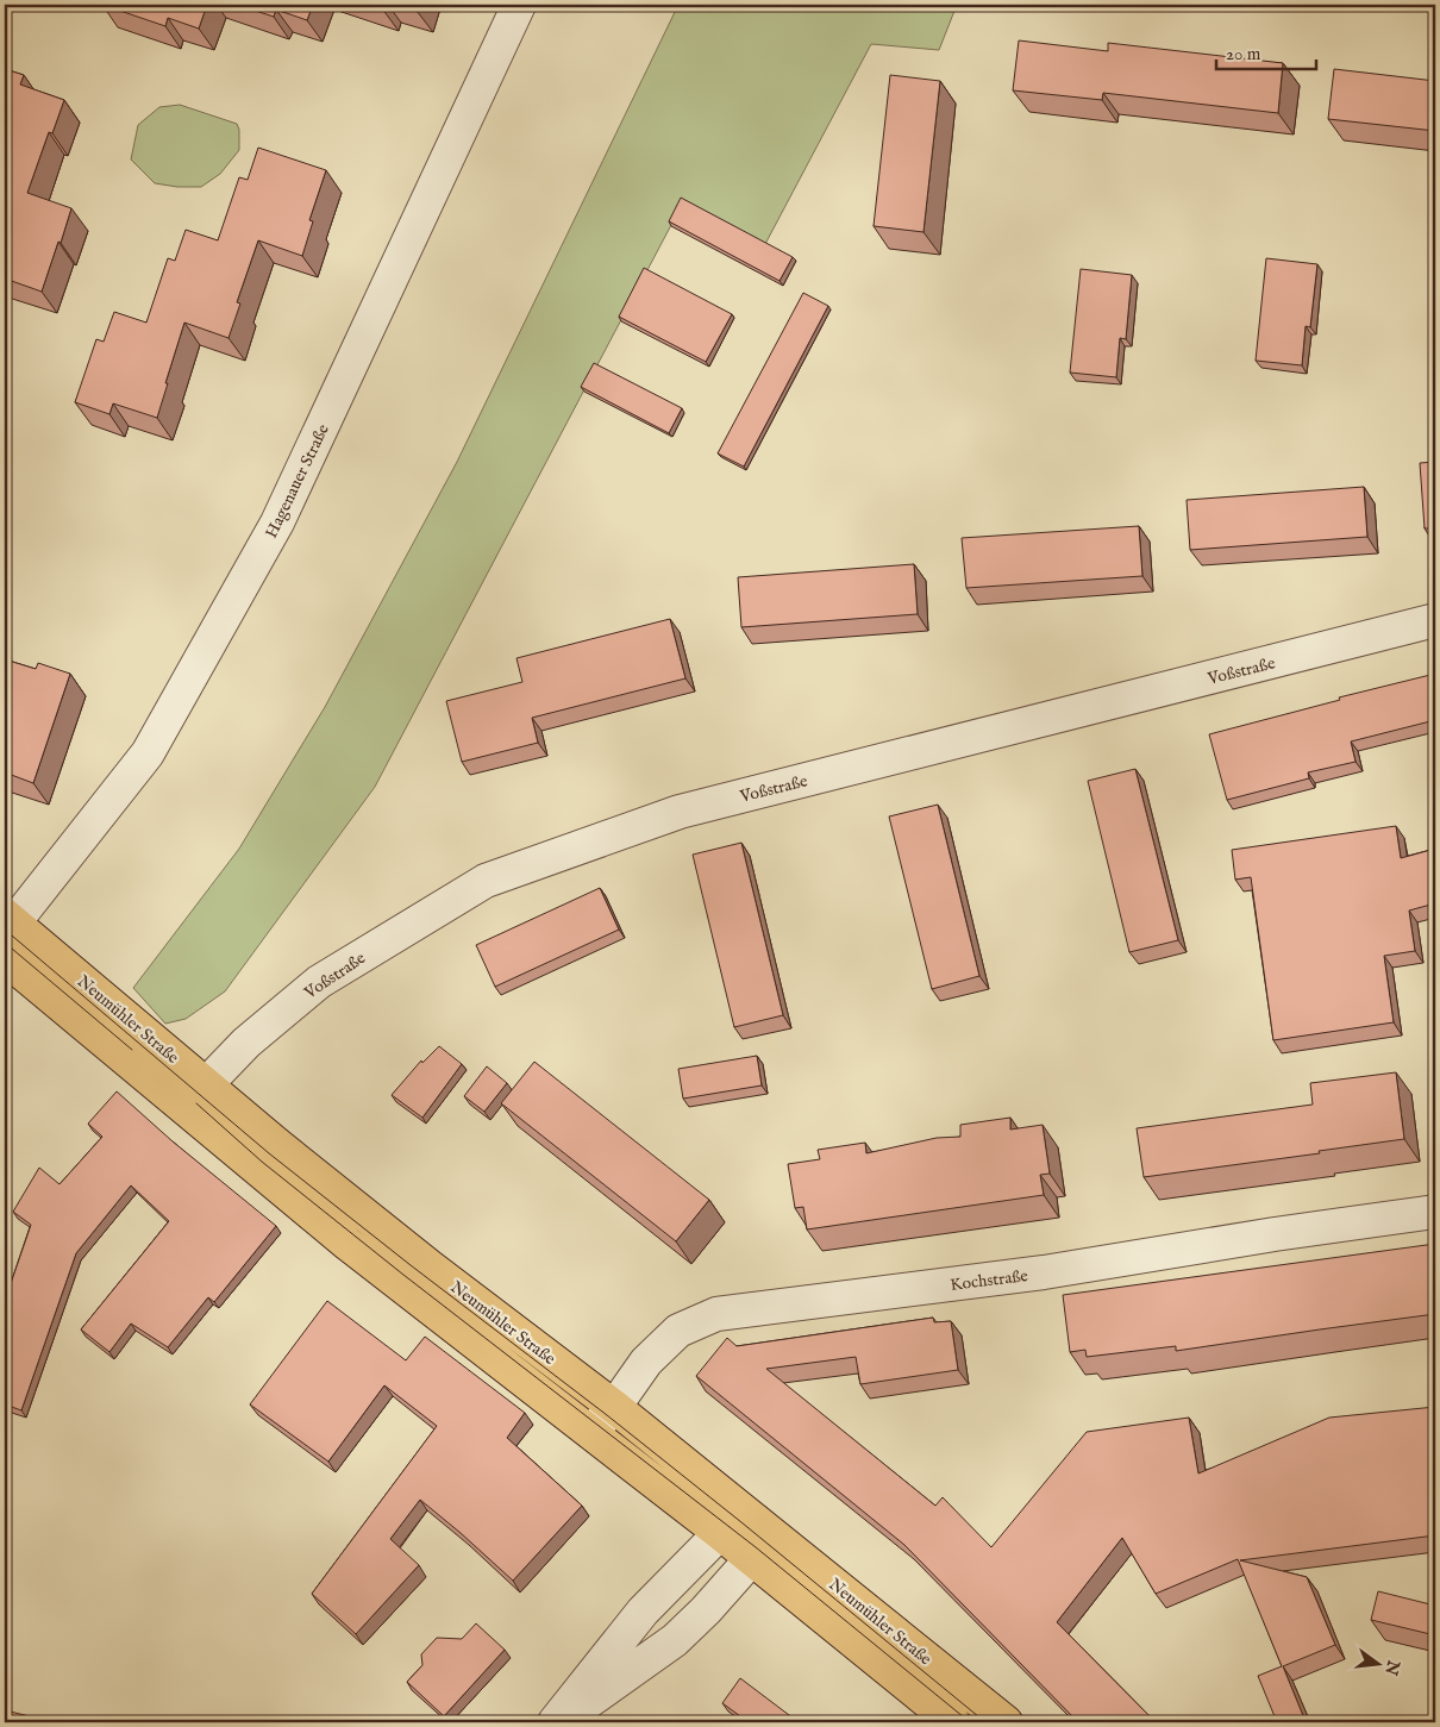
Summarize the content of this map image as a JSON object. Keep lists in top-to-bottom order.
{
  "streets": {
    "main road": ["Neumühler Straße"],
    "street": ["Hagenauer Straße", "Voßstraße", "Kochstraße"]
  },
  "crossings": [
    ["Hagenauer Straße", "Neumühler Straße"],
    ["Voßstraße", "Neumühler Straße"],
    ["Neumühler Straße", "Kochstraße"]
  ],
  "scale_bar": "20 m",
  "north": "right"
}
